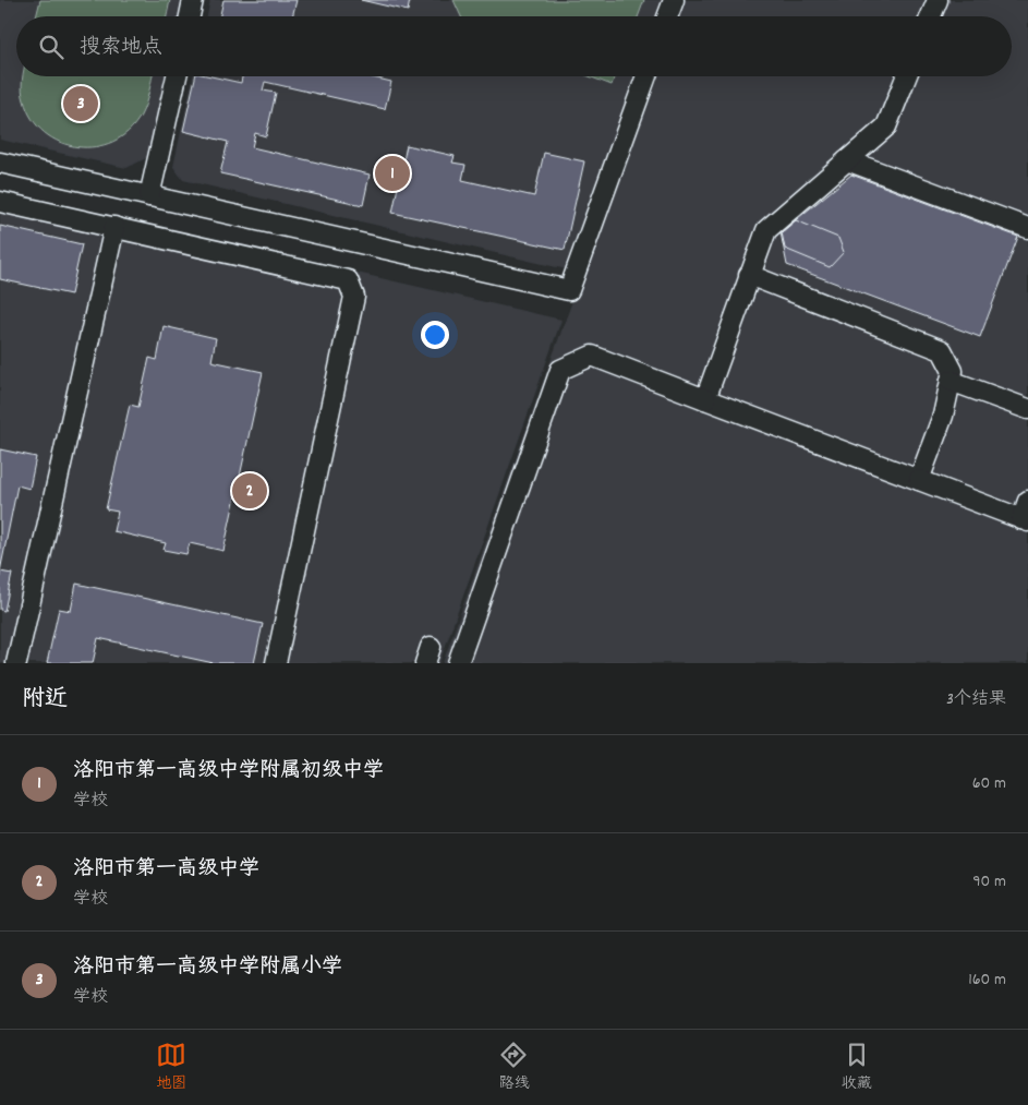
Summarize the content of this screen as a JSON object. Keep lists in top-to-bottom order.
{
  "page": {
    "search": "搜索地点",
    "pins": ["3", "1", "2"],
    "heading": ["附近", "3个结果"],
    "list": [
      {
        "mark": "1",
        "name": "洛阳市第一高级中学附属初级中学",
        "note": "学校",
        "value": "60 m"
      },
      {
        "mark": "2",
        "name": "洛阳市第一高级中学",
        "note": "学校",
        "value": "90 m"
      },
      {
        "mark": "3",
        "name": "洛阳市第一高级中学附属小学",
        "note": "学校",
        "value": "160 m"
      }
    ],
    "nav": ["地图", "路线", "收藏"]
  }
}
